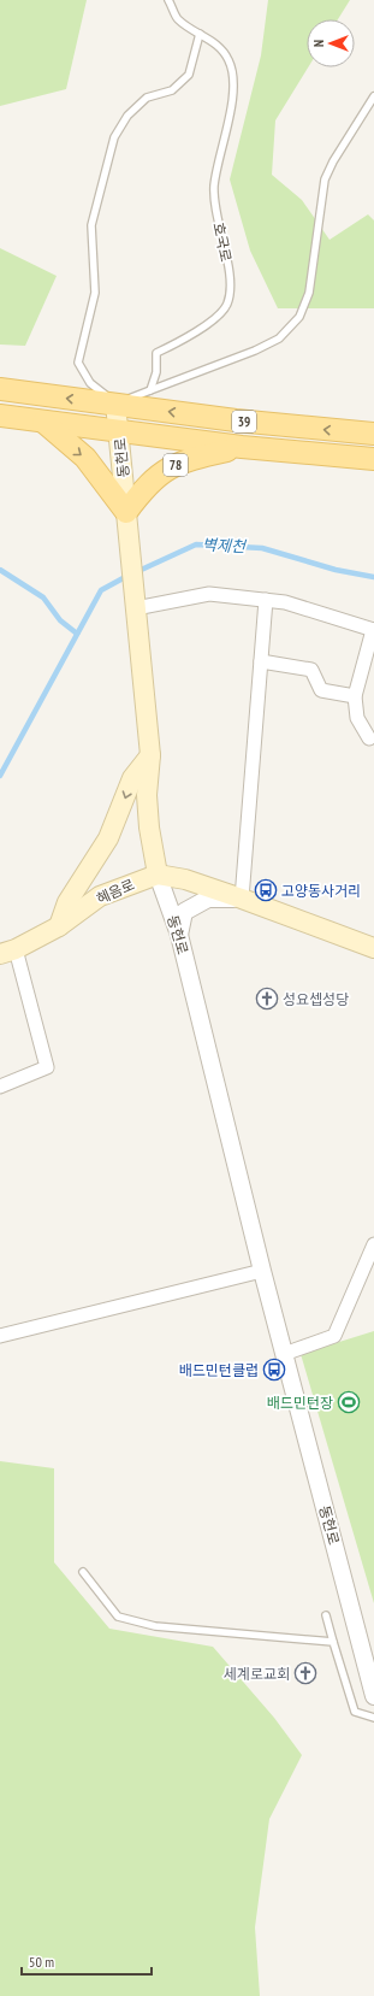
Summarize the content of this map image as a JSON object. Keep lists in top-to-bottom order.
{
  "streets": {
    "main road": [
      "39",
      "동헌로",
      "78",
      "혜음로"
    ],
    "lane": ["호국로"]
  },
  "crossings": [
    ["39", "동헌로"],
    ["39", "78"],
    ["동헌로", "78"],
    ["동헌로", "혜음로"]
  ],
  "water": ["벽제천"],
  "places": {
    "bus stop": ["고양동사거리", "배드민턴클럽"],
    "church": ["성요셉성당", "세계로교회"],
    "sports": ["배드민턴장"]
  },
  "scale_bar": "50 m",
  "north": "left"
}
